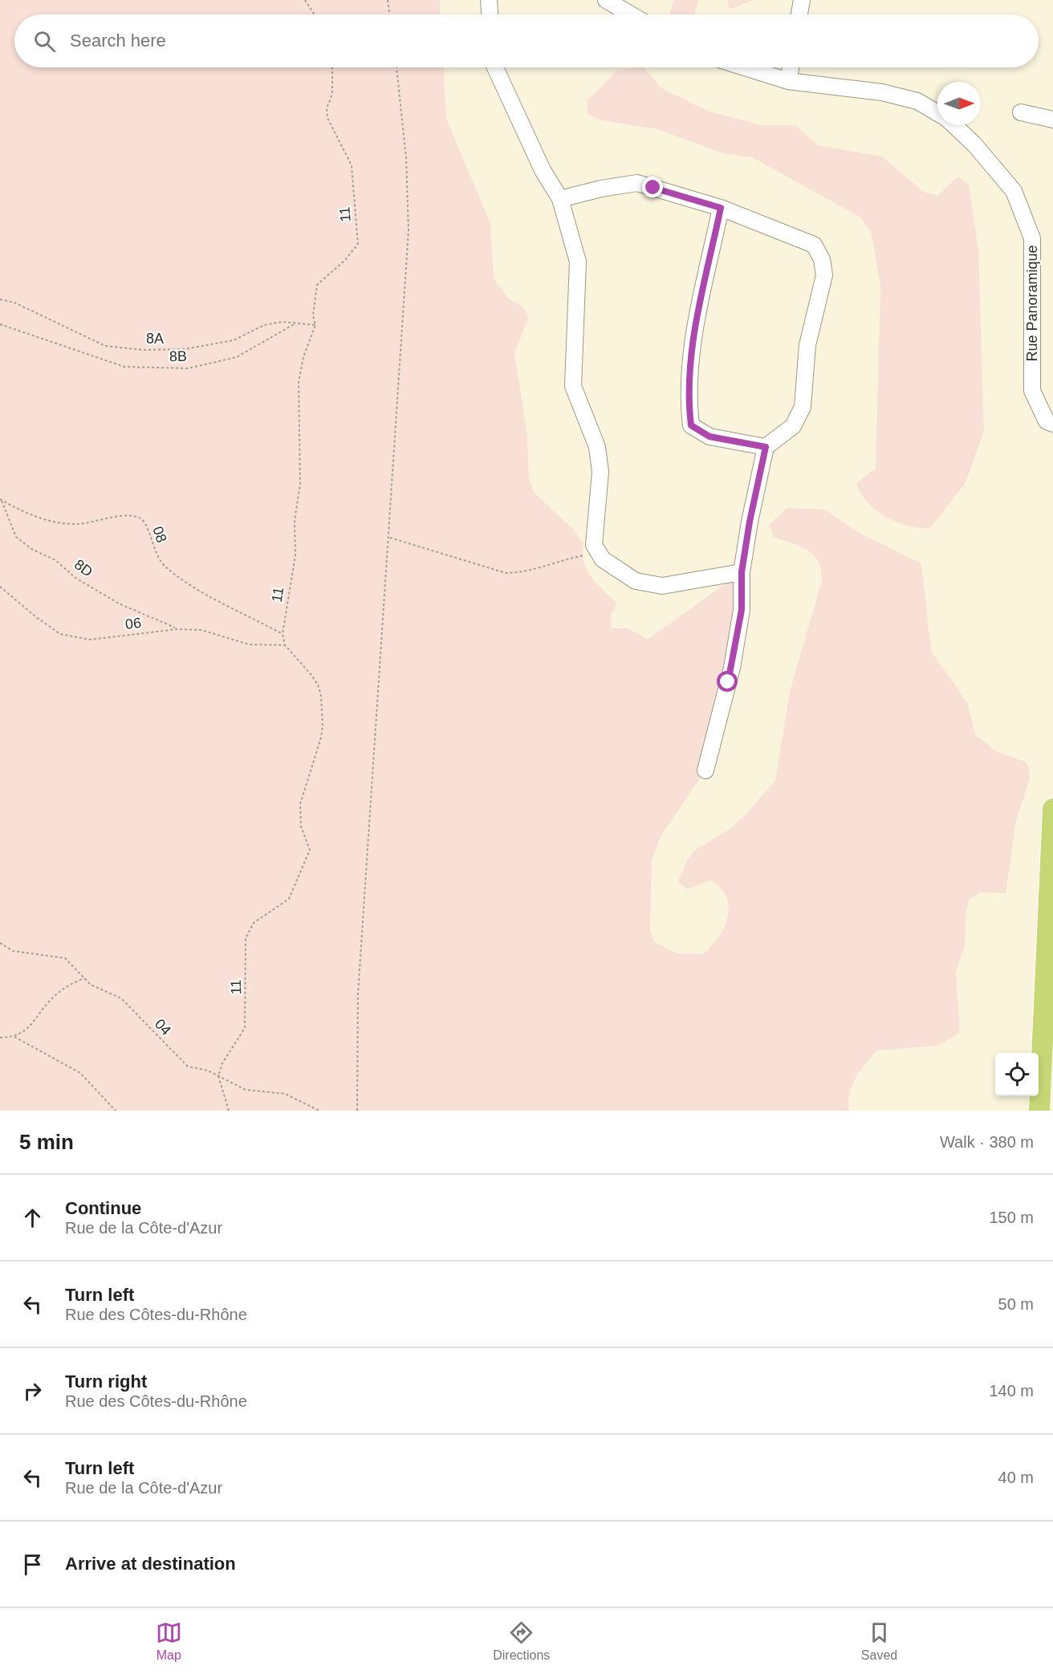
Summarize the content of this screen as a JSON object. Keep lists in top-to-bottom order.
{
  "streets": {
    "street": ["Rue Panoramique"],
    "path": [
      "11",
      "8A",
      "8B",
      "08",
      "8D",
      "06",
      "04"
    ]
  },
  "crossings": [
    ["11", "8A"],
    ["11", "08"],
    ["11", "06"],
    ["11", "04"],
    ["8A", "8B"],
    ["08", "8D"],
    ["8D", "06"]
  ],
  "north": "right",
  "page": {
    "search": "Search here",
    "heading": ["5 min", "Walk · 380 m"],
    "list": [
      ["Continue", "Rue de la Côte-d'Azur", "150 m"],
      ["Turn left", "Rue des Côtes-du-Rhône", "50 m"],
      ["Turn right", "Rue des Côtes-du-Rhône", "140 m"],
      ["Turn left", "Rue de la Côte-d'Azur", "40 m"],
      "Arrive at destination"
    ],
    "nav": ["Map", "Directions", "Saved"]
  }
}
